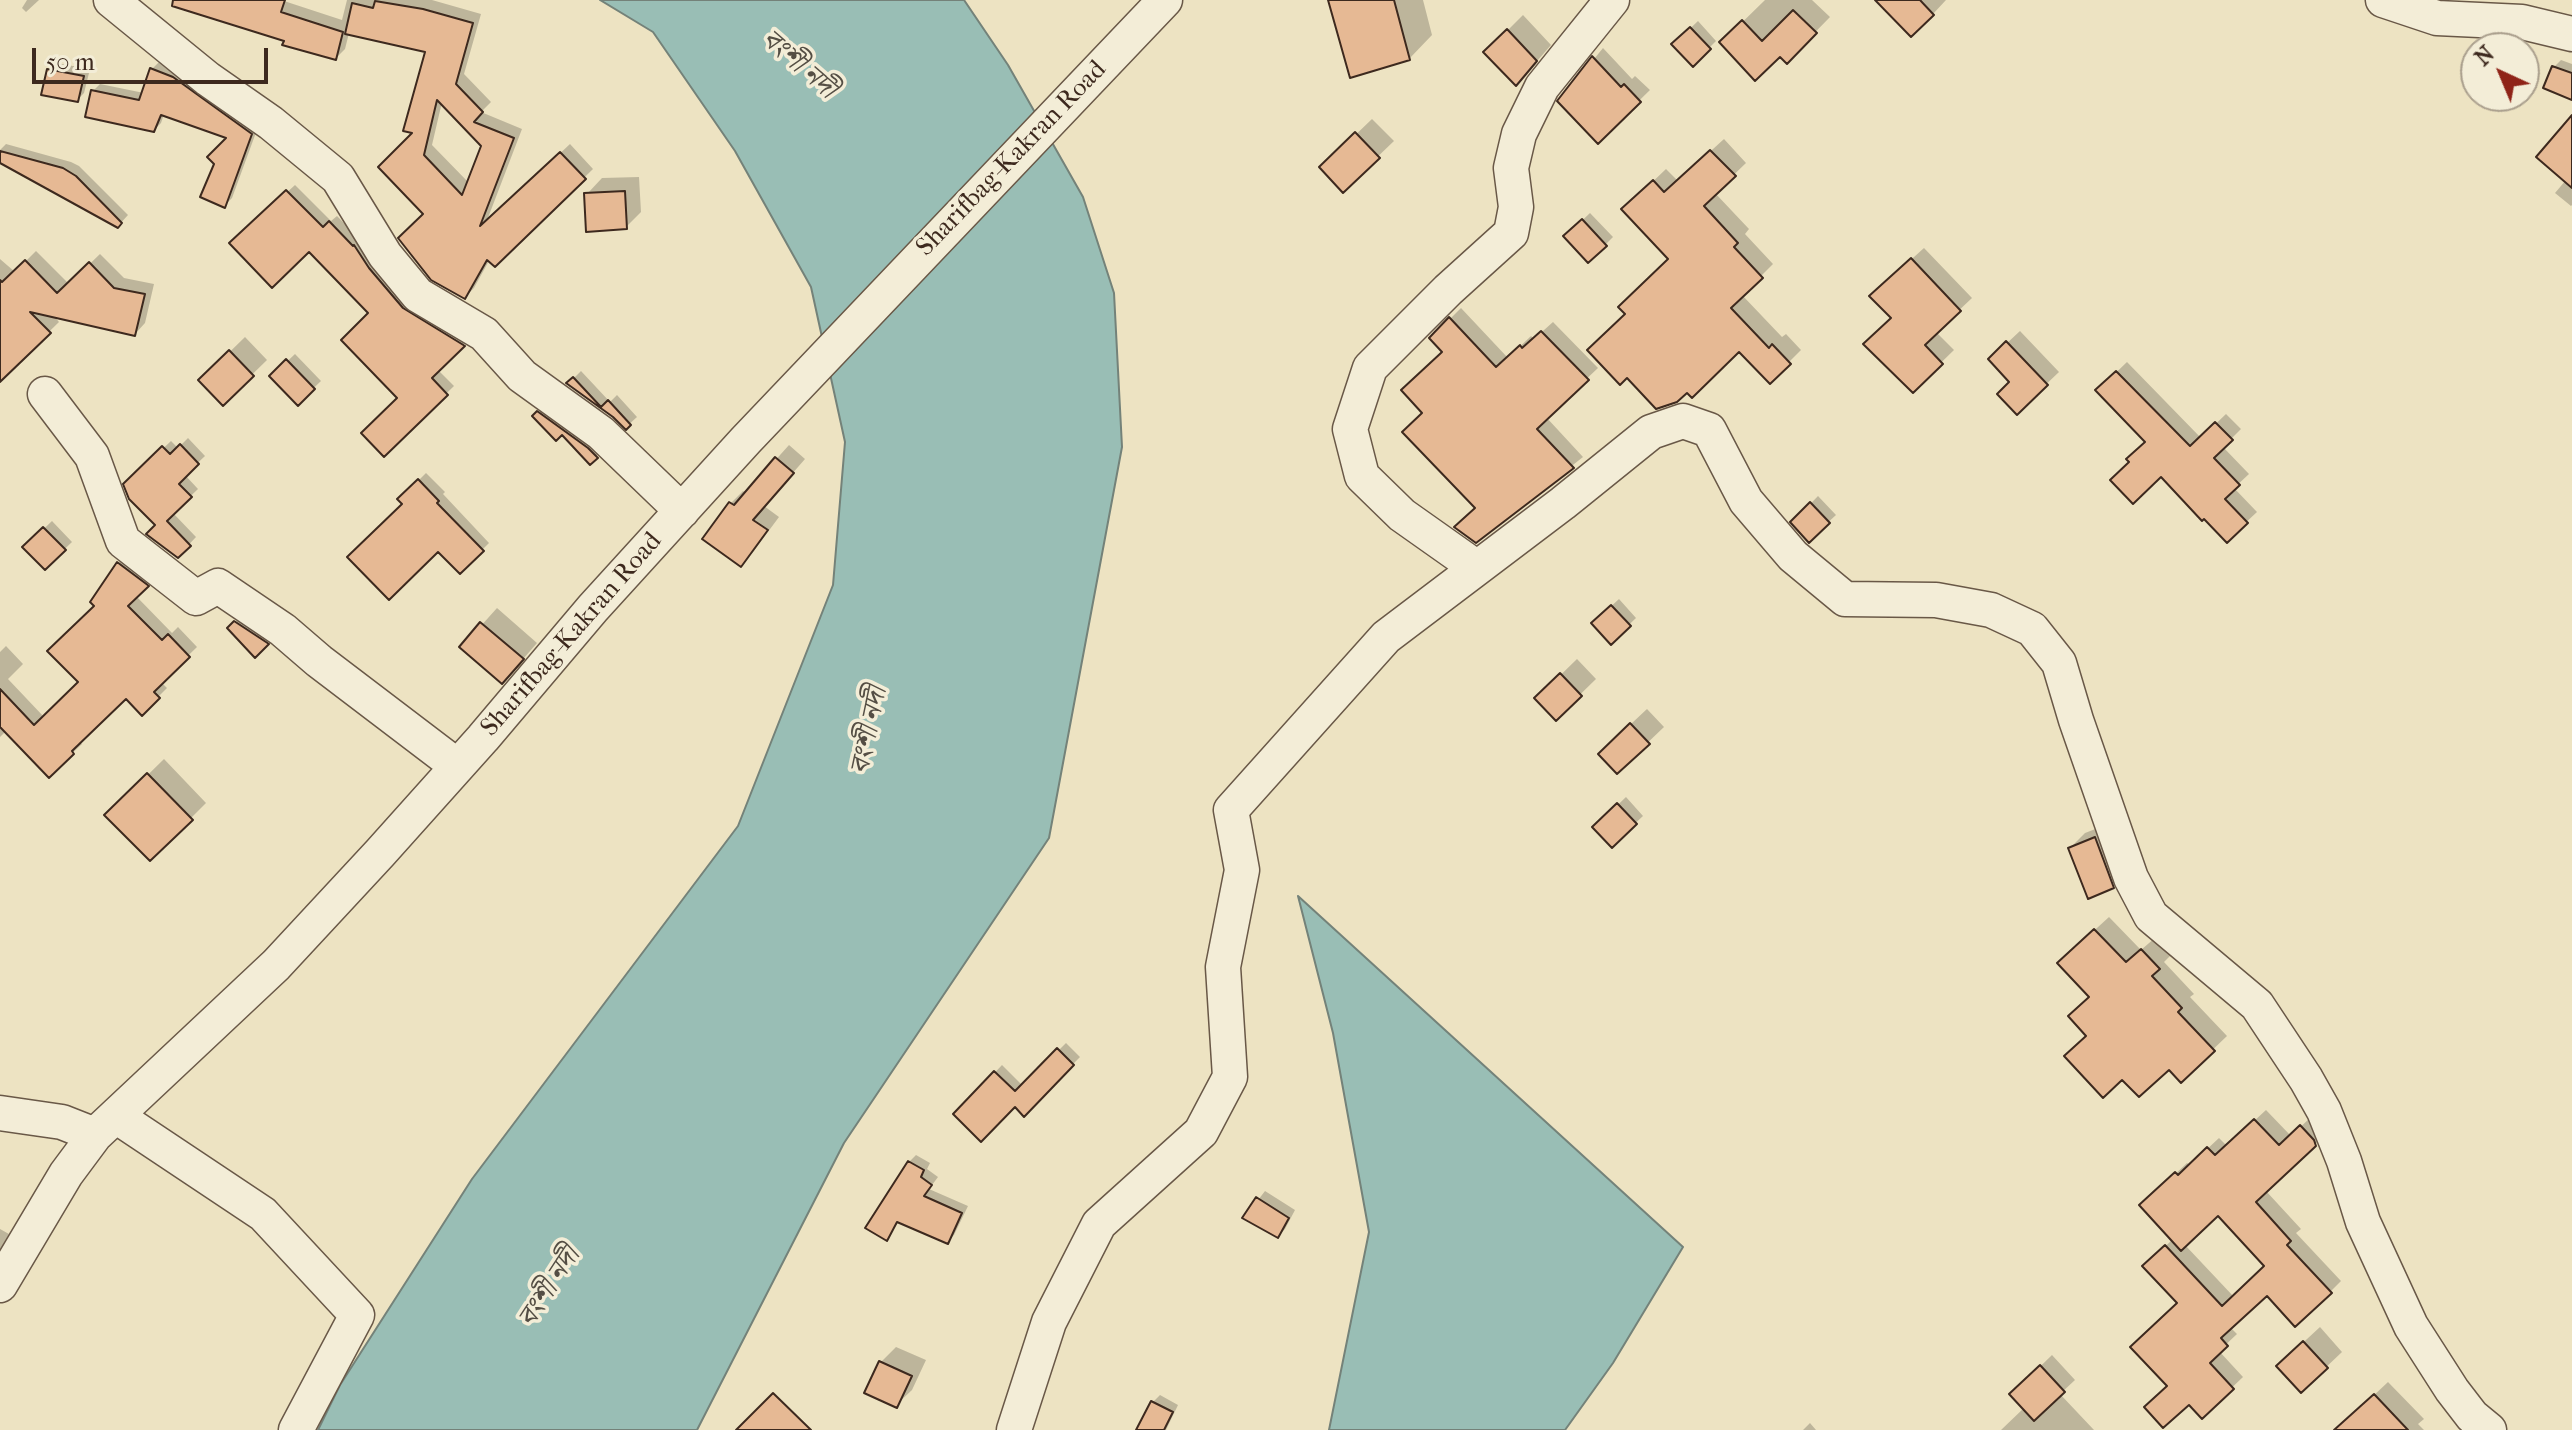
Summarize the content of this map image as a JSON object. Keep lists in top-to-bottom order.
{
  "streets": {
    "street": ["Sharifbag-Kakran Road"]
  },
  "water": ["বংশী নদী"],
  "scale_bar": "50 m",
  "north": "top left"
}
